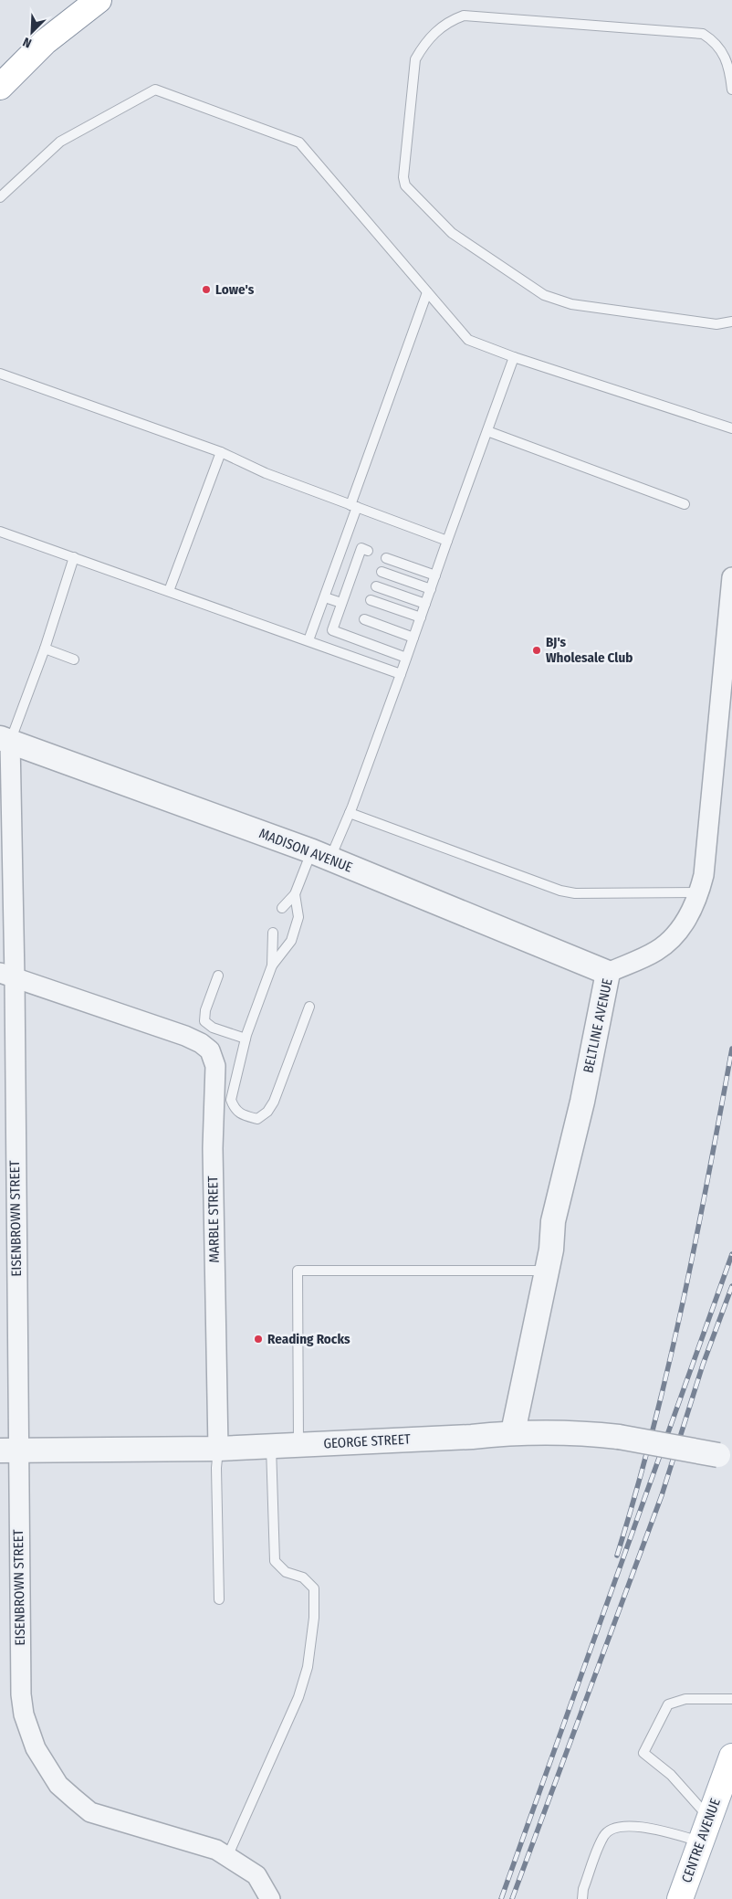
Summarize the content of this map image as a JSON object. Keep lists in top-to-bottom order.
{
  "streets": {
    "main road": ["CENTRE AVENUE"],
    "street": [
      "MADISON AVENUE",
      "BELTLINE AVENUE",
      "EISENBROWN STREET",
      "MARBLE STREET",
      "GEORGE STREET"
    ]
  },
  "crossings": [
    ["MADISON AVENUE", "BELTLINE AVENUE"],
    ["MADISON AVENUE", "EISENBROWN STREET"],
    ["BELTLINE AVENUE", "GEORGE STREET"],
    ["EISENBROWN STREET", "MARBLE STREET"],
    ["EISENBROWN STREET", "GEORGE STREET"],
    ["MARBLE STREET", "GEORGE STREET"]
  ],
  "places": ["Lowe's", "BJ's Wholesale Club", "Reading Rocks"],
  "north": "bottom left"
}
